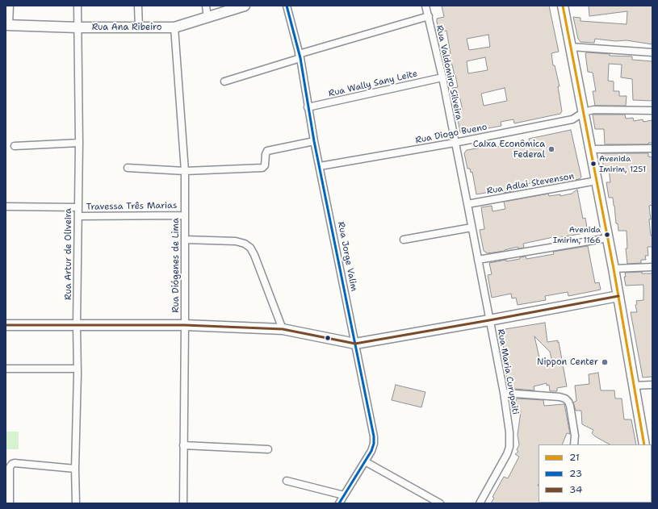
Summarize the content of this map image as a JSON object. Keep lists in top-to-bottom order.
{
  "streets": {
    "street": [
      "Rua Ana Ribeiro",
      "Rua Valdomiro Silveira",
      "Rua Wally Sany Leite",
      "Rua Diogo Bueno",
      "Rua Adlai Stevenson",
      "Travessa Três Marias",
      "Rua Artur de Oliveira",
      "Rua Jorge Valim",
      "Rua Diógenes de Lima",
      "Rua Maria Curupaiti"
    ]
  },
  "crossings": [
    ["Rua Ana Ribeiro", "Rua Artur de Oliveira"],
    ["Rua Ana Ribeiro", "Rua Diógenes de Lima"],
    ["Rua Valdomiro Silveira", "Rua Wally Sany Leite"],
    ["Rua Valdomiro Silveira", "Rua Diogo Bueno"],
    ["Rua Valdomiro Silveira", "Rua Maria Curupaiti"],
    ["Rua Wally Sany Leite", "Rua Jorge Valim"],
    ["Rua Diogo Bueno", "Rua Jorge Valim"],
    ["Rua Diogo Bueno", "Rua Maria Curupaiti"],
    ["Rua Adlai Stevenson", "Rua Maria Curupaiti"],
    ["Travessa Três Marias", "Rua Artur de Oliveira"],
    ["Travessa Três Marias", "Rua Diógenes de Lima"]
  ],
  "places": [
    "Caixa Econômica Federal",
    "Avenida Imirim, 1251",
    "Avenida Imirim, 1166",
    "Nippon Center"
  ],
  "lines": ["transit line 21", "transit line 23", "transit line 34"],
  "legend": ["21", "23", "34"]
}
